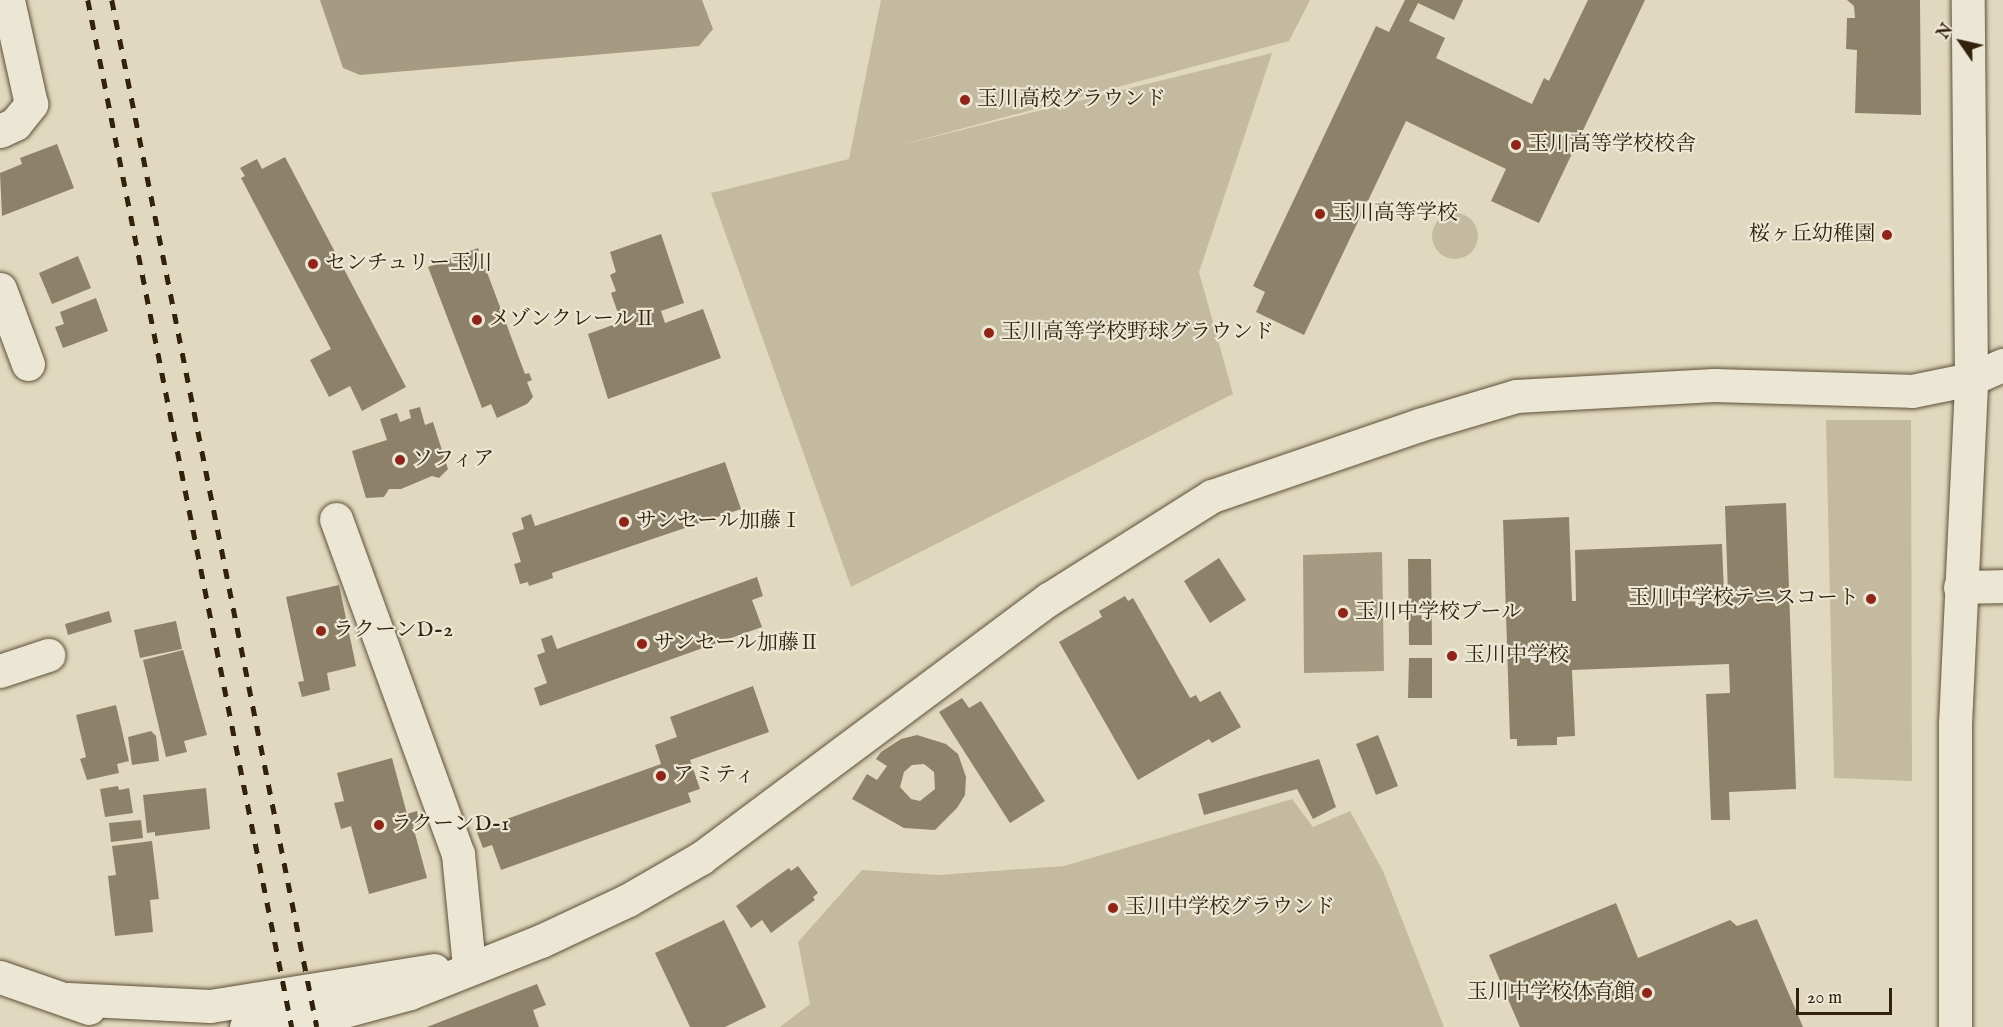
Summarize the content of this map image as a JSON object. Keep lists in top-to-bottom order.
{
  "places": [
    "玉川高校グラウンド",
    "玉川高等学校校舎",
    "玉川高等学校",
    "桜ヶ丘幼稚園",
    "センチュリー玉川",
    "メゾンクレールⅡ",
    "玉川高等学校野球グラウンド",
    "ソフィア",
    "サンセール加藤Ⅰ",
    "玉川中学校テニスコート",
    "玉川中学校プール",
    "ラクーンD-2",
    "サンセール加藤Ⅱ",
    "玉川中学校",
    "アミティ",
    "ラクーンD-1",
    "玉川中学校グラウンド",
    "玉川中学校体育館"
  ],
  "scale_bar": "20 m",
  "north": "top left"
}
